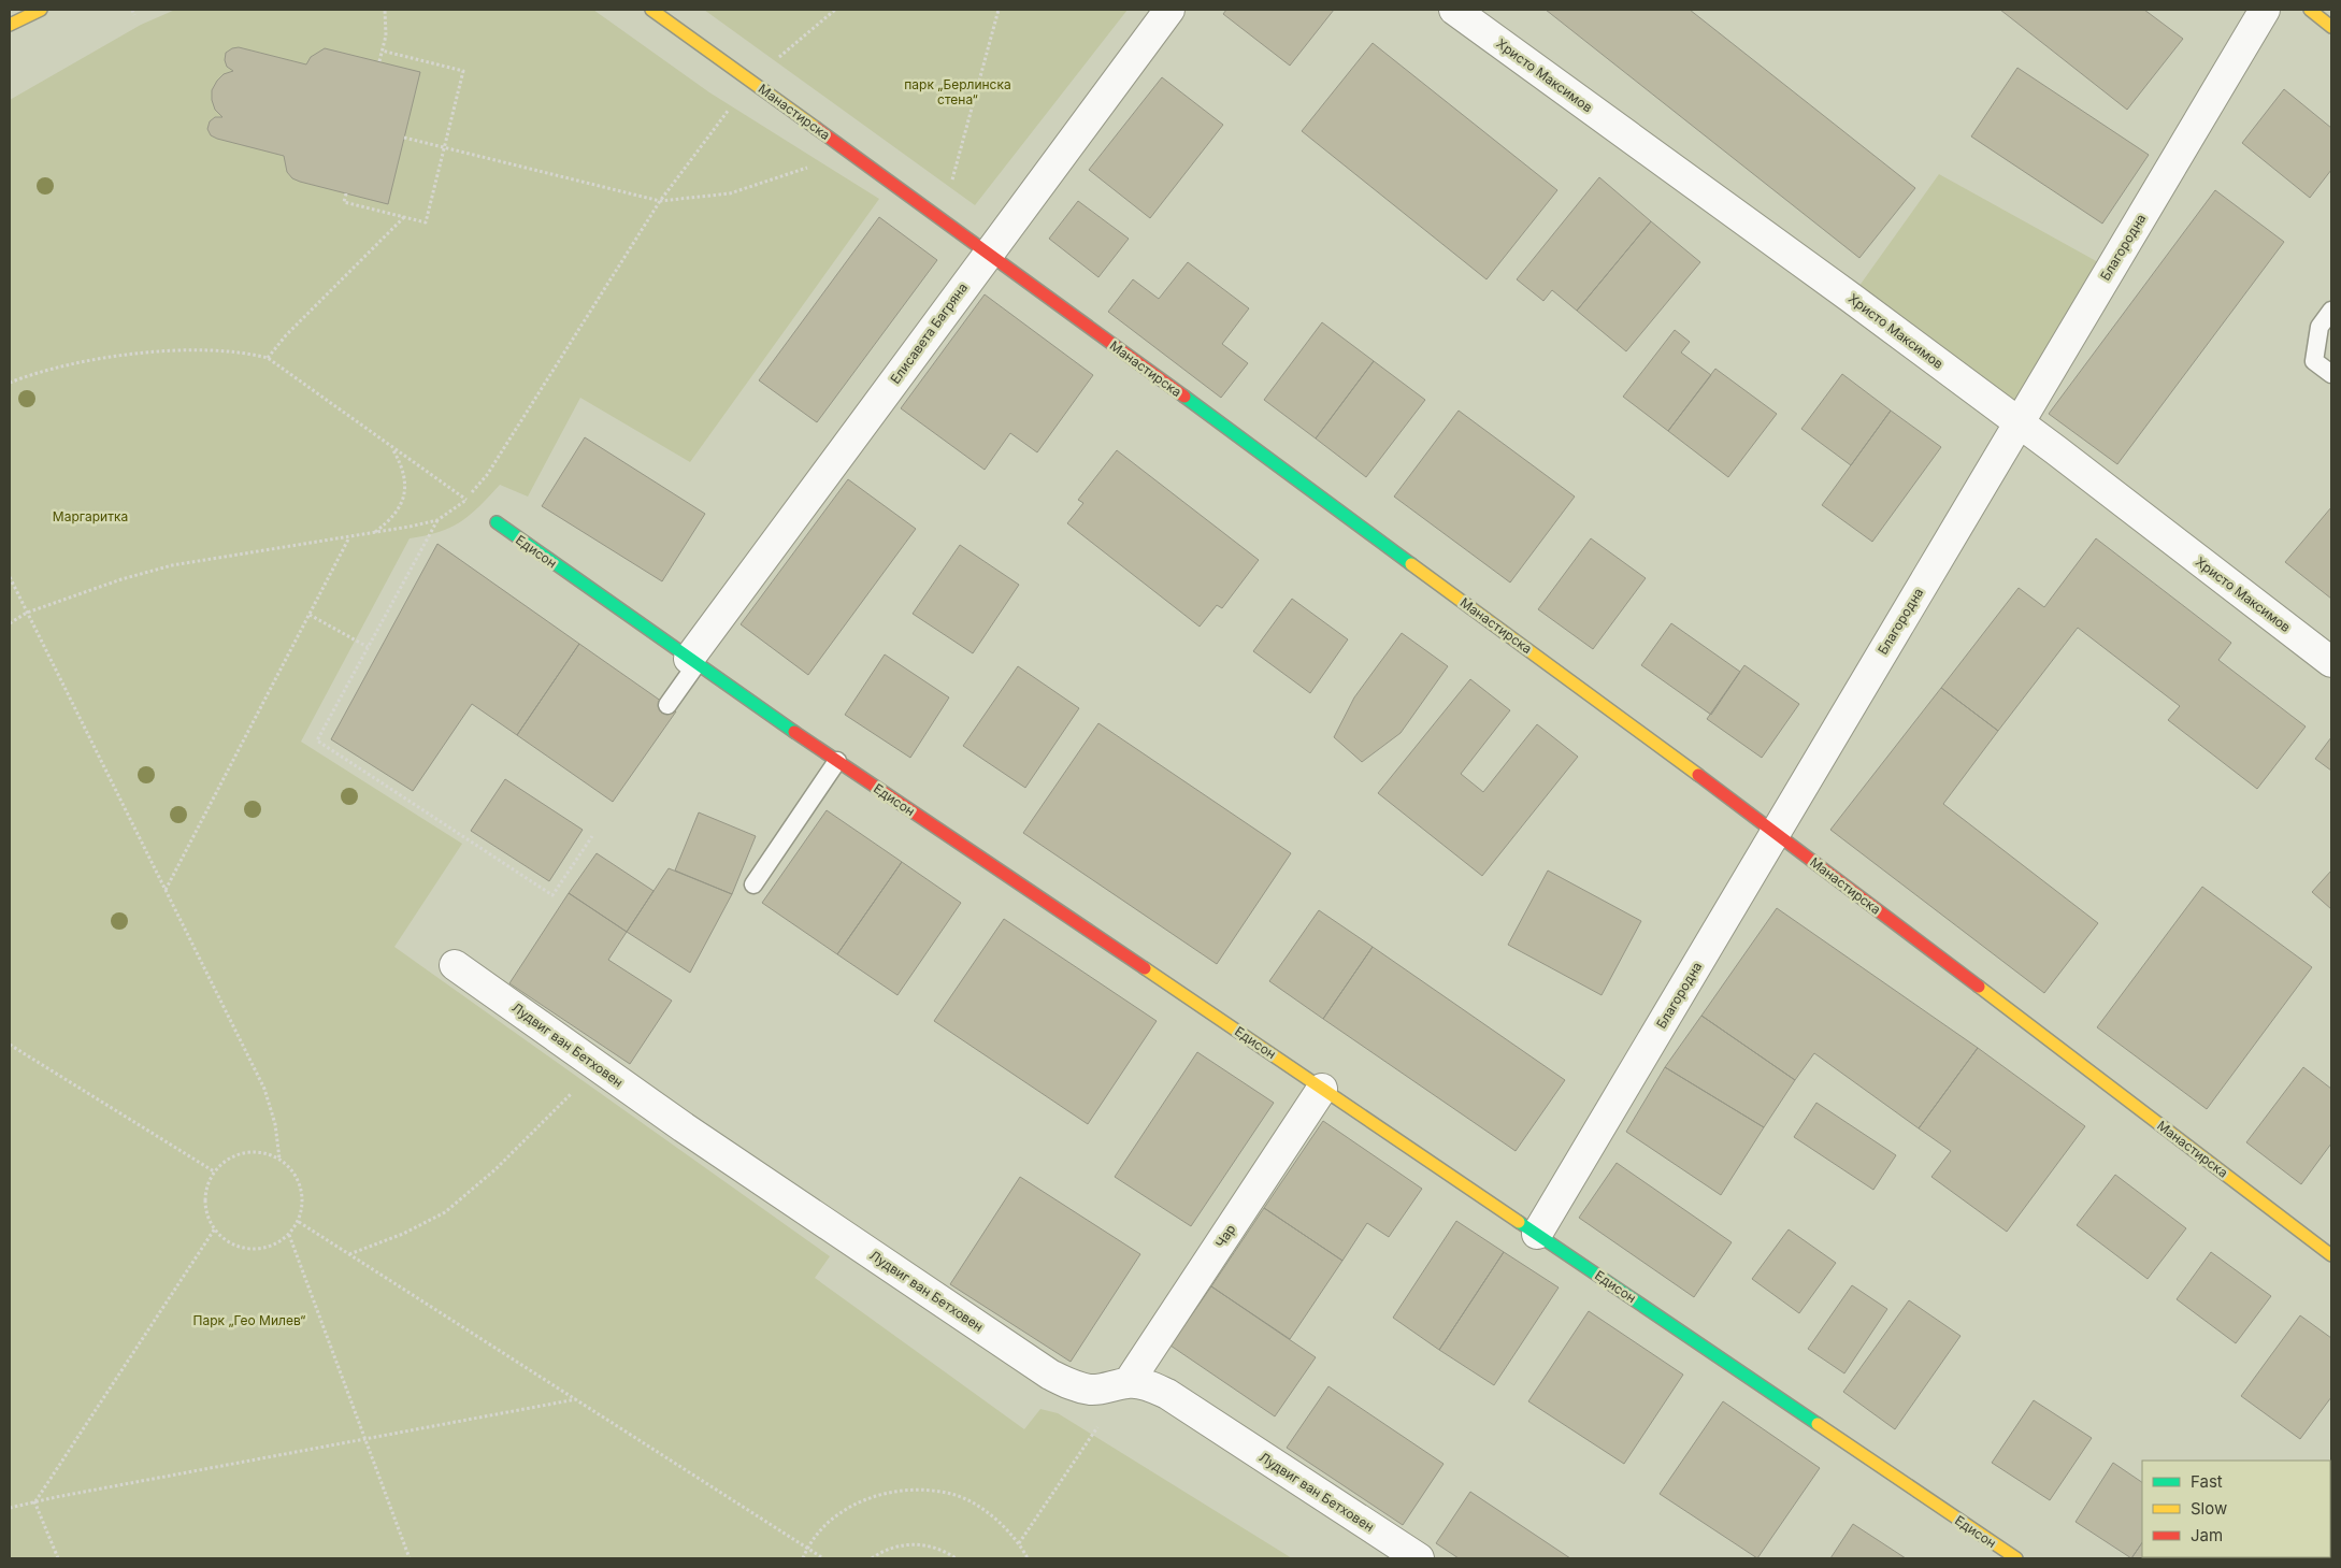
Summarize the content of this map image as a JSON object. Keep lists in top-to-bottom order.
{
  "streets": {
    "street": [
      "Христо Максимов",
      "Манастирска",
      "Благородна",
      "Елисавета Багряна",
      "Едисон",
      "Лудвиг ван Бетховен",
      "Чар"
    ]
  },
  "crossings": [
    ["Христо Максимов", "Благородна"],
    ["Манастирска", "Благородна"],
    ["Манастирска", "Елисавета Багряна"],
    ["Благородна", "Едисон"],
    ["Елисавета Багряна", "Едисон"],
    ["Едисон", "Чар"],
    ["Лудвиг ван Бетховен", "Чар"]
  ],
  "parks": ["парк „Берлинска стена“", "Маргаритка", "Парк „Гео Милев“"],
  "legend": ["Fast", "Slow", "Jam"]
}
